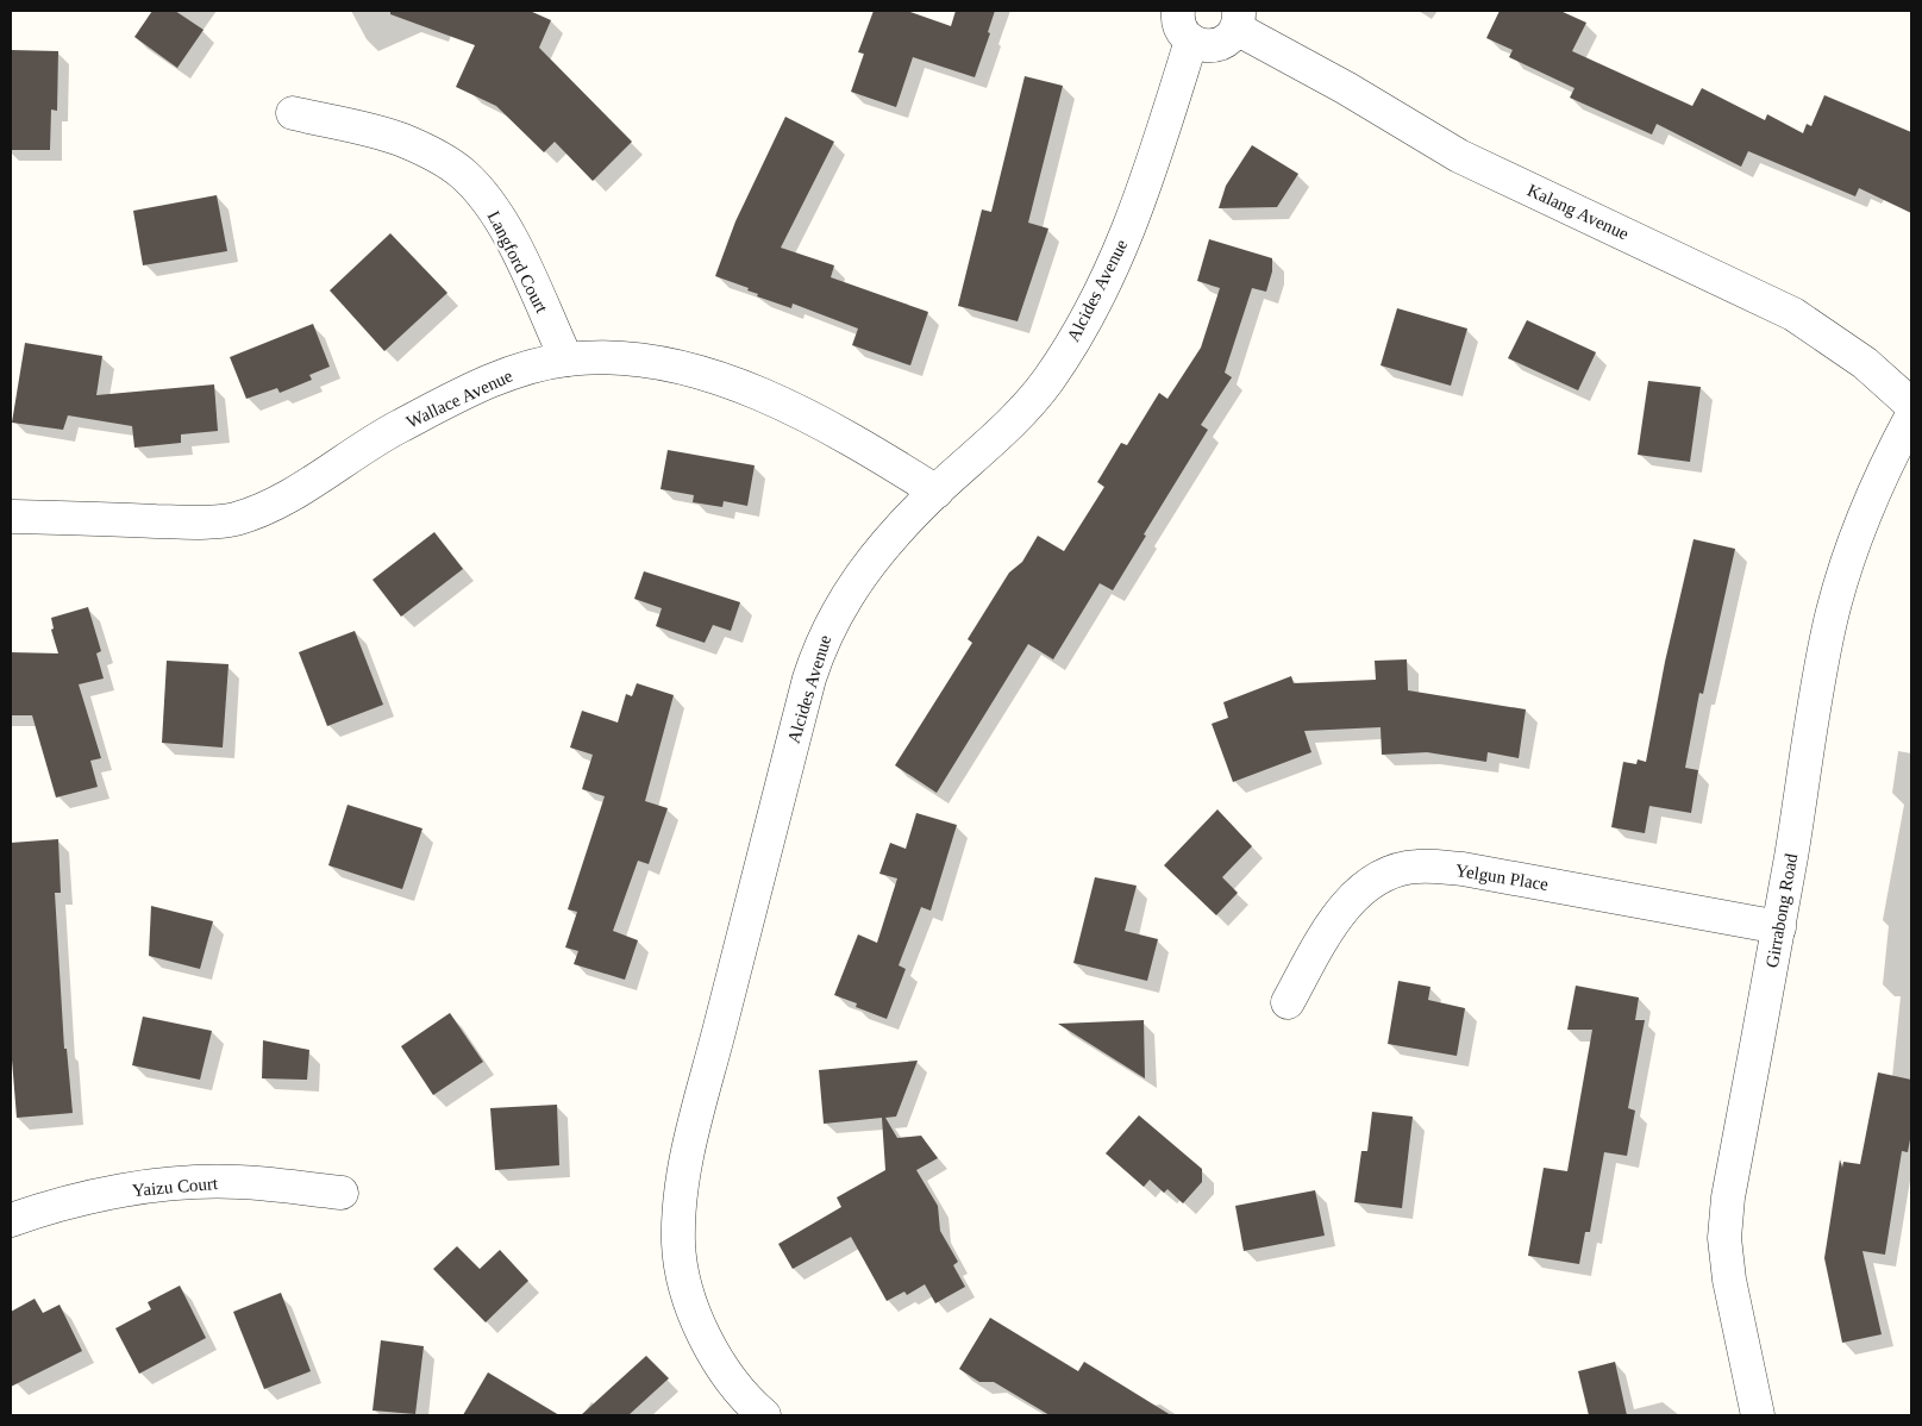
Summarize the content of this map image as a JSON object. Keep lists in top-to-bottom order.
{
  "streets": {
    "street": [
      "Kalang Avenue",
      "Langford Court",
      "Alcides Avenue",
      "Wallace Avenue",
      "Yelgun Place",
      "Girrabong Road",
      "Yaizu Court"
    ]
  },
  "crossings": [
    ["Langford Court", "Wallace Avenue"],
    ["Alcides Avenue", "Wallace Avenue"],
    ["Yelgun Place", "Girrabong Road"]
  ]
}
